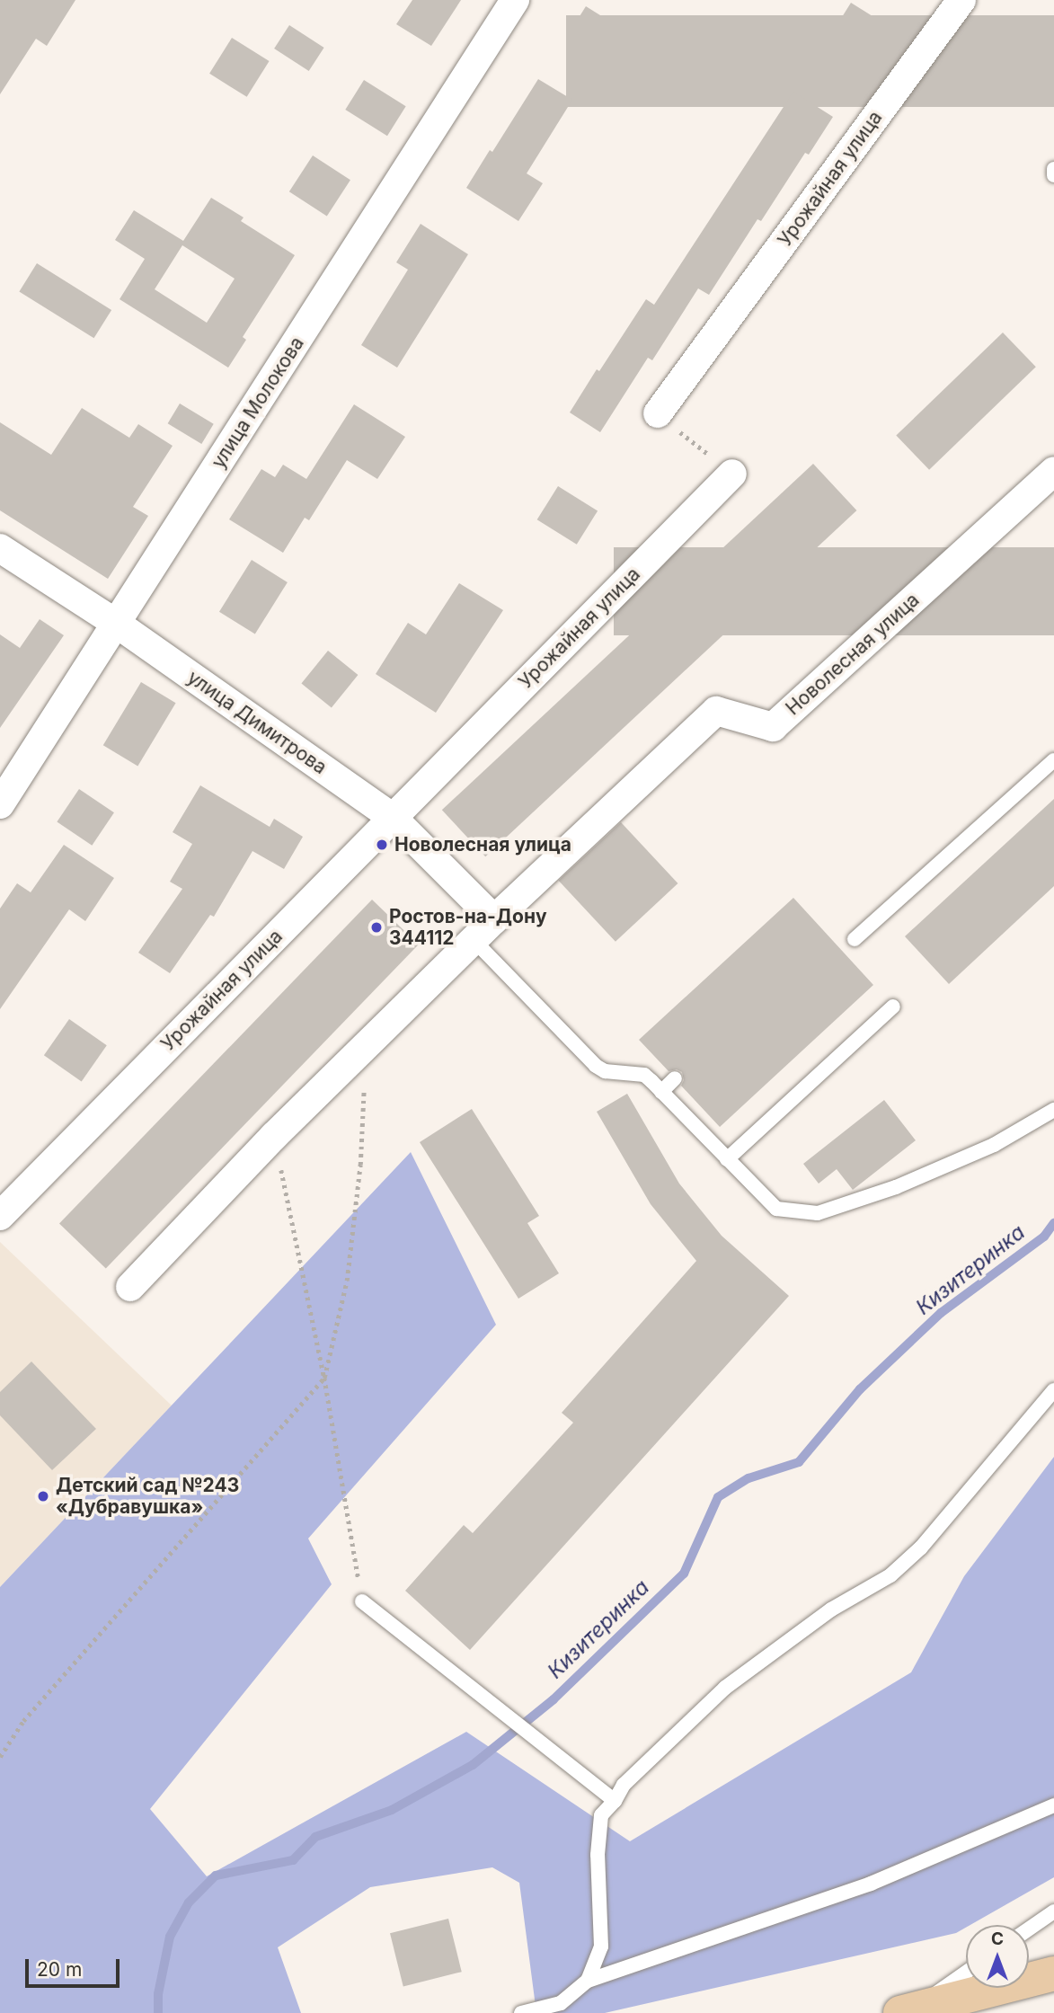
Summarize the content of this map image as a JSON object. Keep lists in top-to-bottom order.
{
  "streets": {
    "street": [
      "Урожайная улица",
      "улица Молокова",
      "Новолесная улица",
      "улица Димитрова"
    ]
  },
  "crossings": [
    ["Урожайная улица", "улица Димитрова"],
    ["улица Молокова", "улица Димитрова"],
    ["Новолесная улица", "улица Димитрова"]
  ],
  "water": ["Кизитеринка"],
  "places": ["Новолесная улица", "Ростов-на-Дону 344112", "Детский сад №243 «Дубравушка»"],
  "scale_bar": "20 m",
  "north": "top"
}
